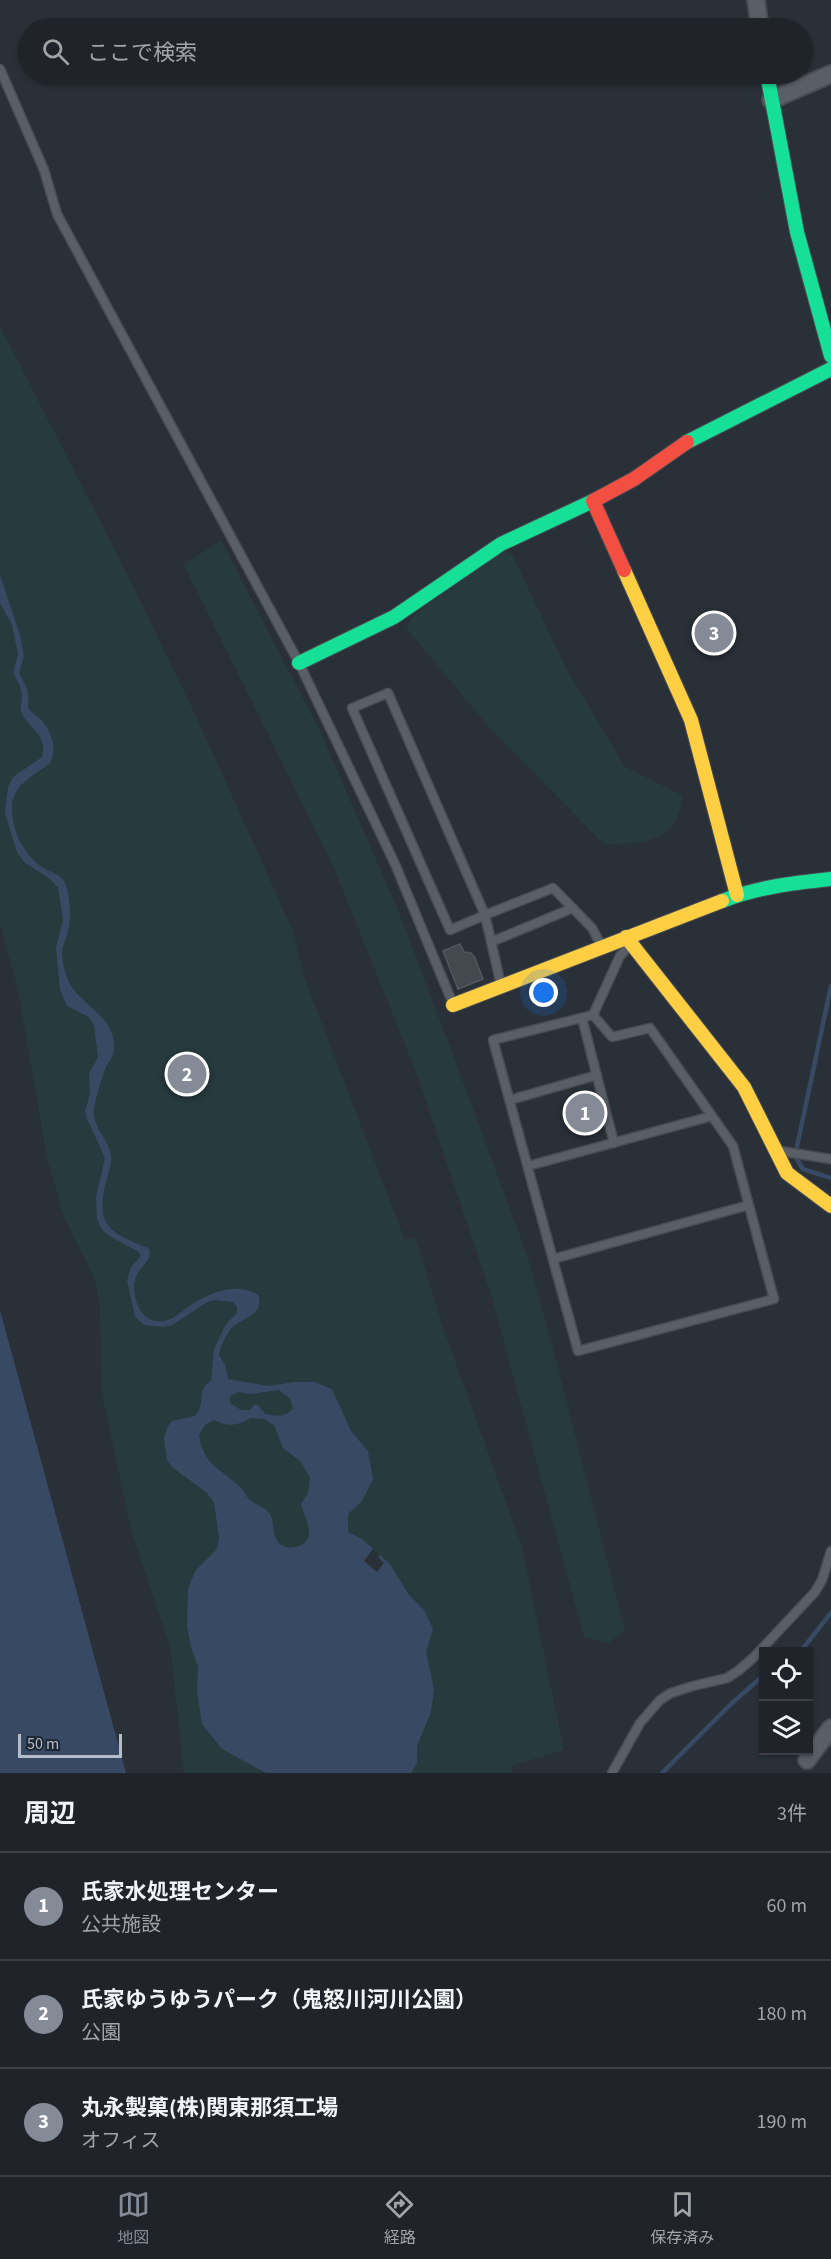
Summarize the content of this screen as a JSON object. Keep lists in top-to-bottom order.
{
  "scale_bar": "50 m",
  "page": {
    "search": "ここで検索",
    "pins": ["3", "2", "1"],
    "scale": "50 m",
    "heading": ["周辺", "3件"],
    "list": [
      {
        "mark": "1",
        "name": "氏家水処理センター",
        "note": "公共施設",
        "value": "60 m"
      },
      {
        "mark": "2",
        "name": "氏家ゆうゆうパーク（鬼怒川河川公園）",
        "note": "公園",
        "value": "180 m"
      },
      {
        "mark": "3",
        "name": "丸永製菓(株)関東那須工場",
        "note": "オフィス",
        "value": "190 m"
      }
    ],
    "nav": ["地図", "経路", "保存済み"]
  }
}
